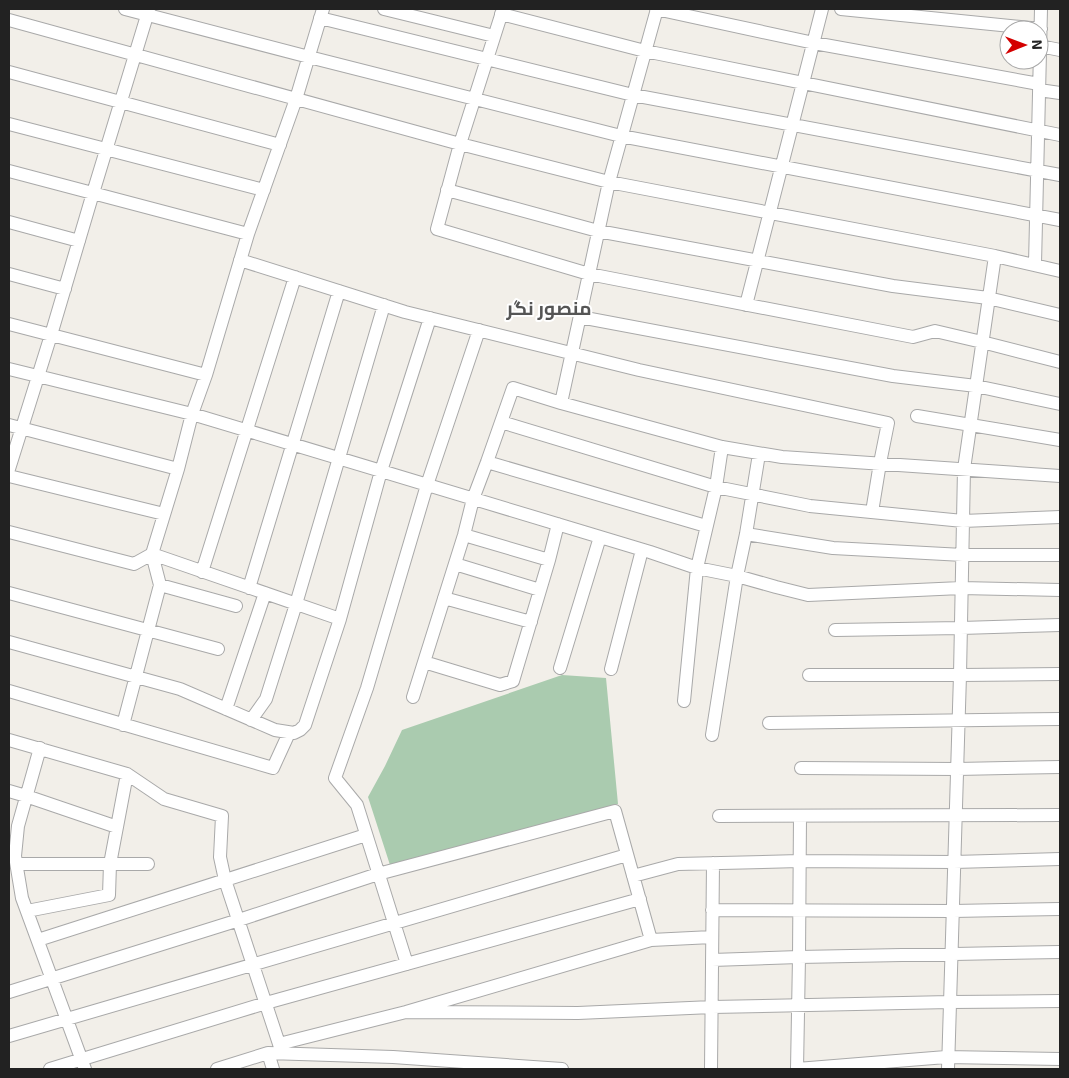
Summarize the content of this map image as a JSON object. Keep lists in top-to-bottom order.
{
  "districts": ["منصور نگر"],
  "north": "right"
}
